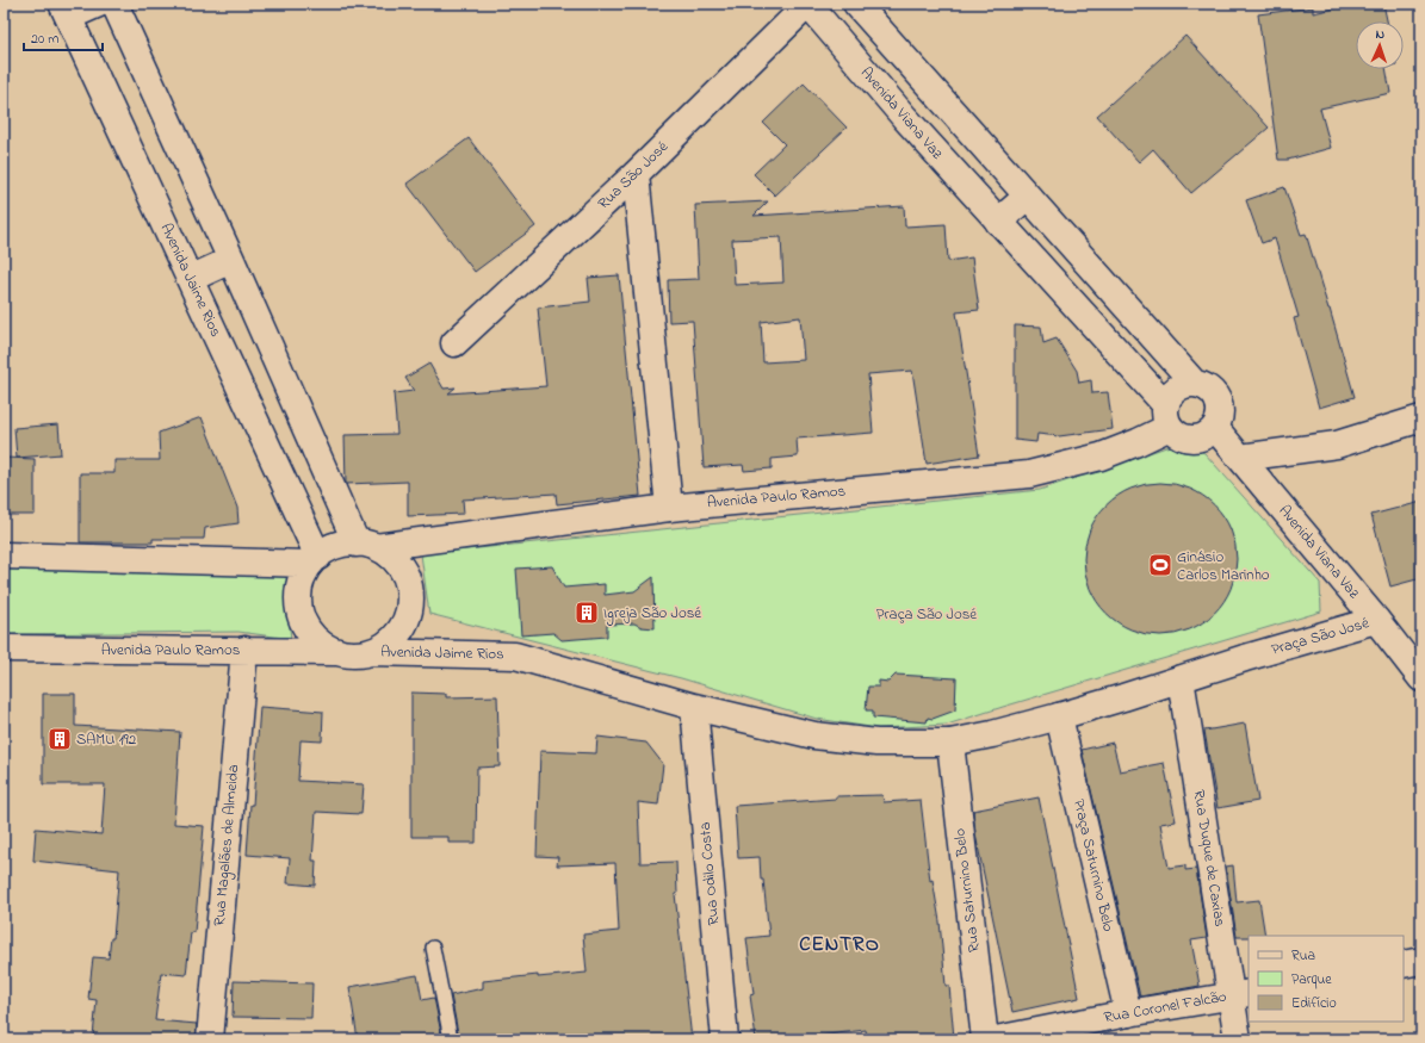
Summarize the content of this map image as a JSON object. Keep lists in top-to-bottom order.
{
  "streets": {
    "street": [
      "Avenida Viana Vaz",
      "Rua São José",
      "Avenida Jaime Rios",
      "Avenida Paulo Ramos",
      "Praça São José",
      "Rua Magalães de Almeida",
      "Rua Duque de Caxias",
      "Praça Saturnino Belo",
      "Rua Odilo Costa",
      "Rua Saturnino Belo",
      "Rua Coronel Falcão"
    ]
  },
  "crossings": [
    ["Avenida Viana Vaz", "Rua São José"],
    ["Avenida Viana Vaz", "Avenida Paulo Ramos"],
    ["Avenida Viana Vaz", "Praça São José"],
    ["Avenida Jaime Rios", "Avenida Paulo Ramos"],
    ["Avenida Jaime Rios", "Praça São José"],
    ["Avenida Paulo Ramos", "Rua Magalães de Almeida"],
    ["Praça São José", "Rua Duque de Caxias"],
    ["Praça São José", "Praça Saturnino Belo"],
    ["Praça São José", "Rua Odilo Costa"],
    ["Praça São José", "Rua Saturnino Belo"],
    ["Rua Duque de Caxias", "Rua Coronel Falcão"],
    ["Praça Saturnino Belo", "Rua Coronel Falcão"]
  ],
  "districts": ["CENTRO"],
  "parks": ["Praça São José"],
  "places": {
    "sports": ["Ginásio Carlos Marinho"],
    "building": ["Igreja São José", "SAMU 192"]
  },
  "legend": ["Rua", "Parque", "Edifício"],
  "scale_bar": "20 m",
  "north": "top"
}
